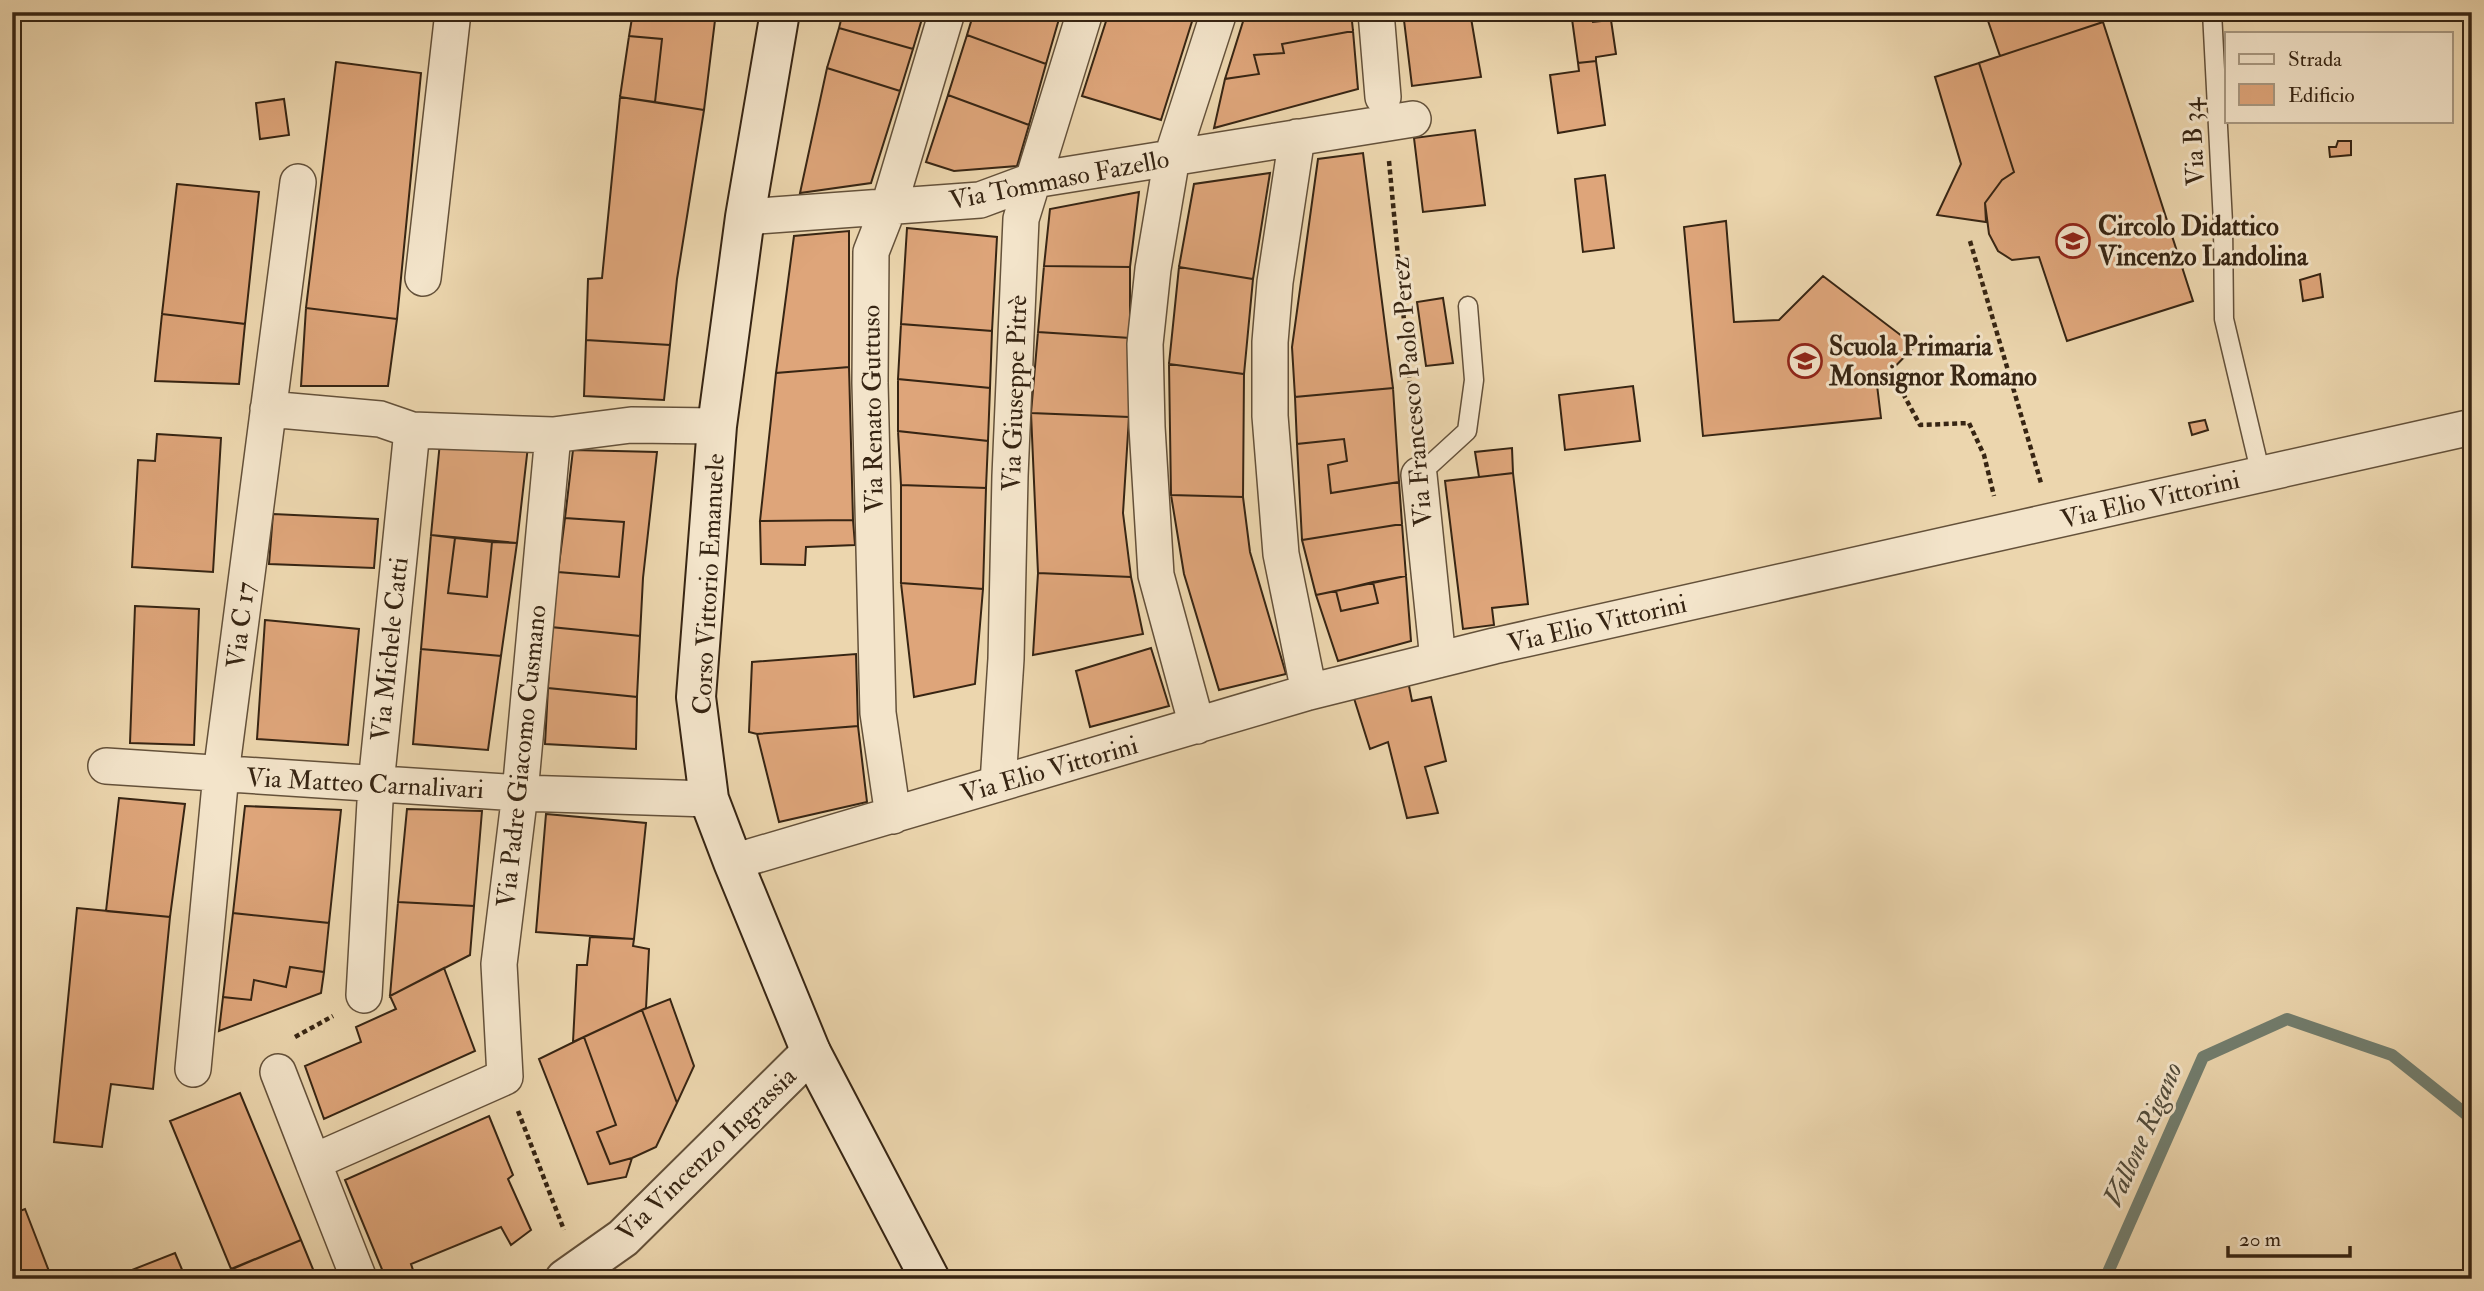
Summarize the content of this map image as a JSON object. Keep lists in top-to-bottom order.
{
  "streets": {
    "main road": ["Corso Vittorio Emanuele", "Via Vincenzo Ingrassia"],
    "street": [
      "Via Tommaso Fazello",
      "Via Francesco Paolo Perez",
      "Via Giuseppe Pitrè",
      "Via Renato Guttuso",
      "Via Elio Vittorini",
      "Via C 17",
      "Via Michele Catti",
      "Via Padre Giacomo Cusmano",
      "Via Matteo Carnalivari"
    ],
    "lane": ["Via B 34"]
  },
  "crossings": [
    ["Via B 34", "Via Elio Vittorini"],
    ["Via Tommaso Fazello", "Via Francesco Paolo Perez"],
    ["Via Tommaso Fazello", "Via Giuseppe Pitrè"],
    ["Via Tommaso Fazello", "Via Renato Guttuso"],
    ["Via Tommaso Fazello", "Corso Vittorio Emanuele"],
    ["Via Francesco Paolo Perez", "Via Elio Vittorini"],
    ["Via Giuseppe Pitrè", "Via Elio Vittorini"],
    ["Via Renato Guttuso", "Via Elio Vittorini"],
    ["Via Elio Vittorini", "Corso Vittorio Emanuele"],
    ["Corso Vittorio Emanuele", "Via Matteo Carnalivari"],
    ["Corso Vittorio Emanuele", "Via Vincenzo Ingrassia"],
    ["Via C 17", "Via Matteo Carnalivari"],
    ["Via Michele Catti", "Via Matteo Carnalivari"],
    ["Via Padre Giacomo Cusmano", "Via Matteo Carnalivari"]
  ],
  "water": ["Vallone Rigano"],
  "places": {
    "school or university": ["Circolo Didattico Vincenzo Landolina", "Scuola Primaria Monsignor Romano"]
  },
  "legend": ["Strada", "Edificio"],
  "scale_bar": "20 m"
}
